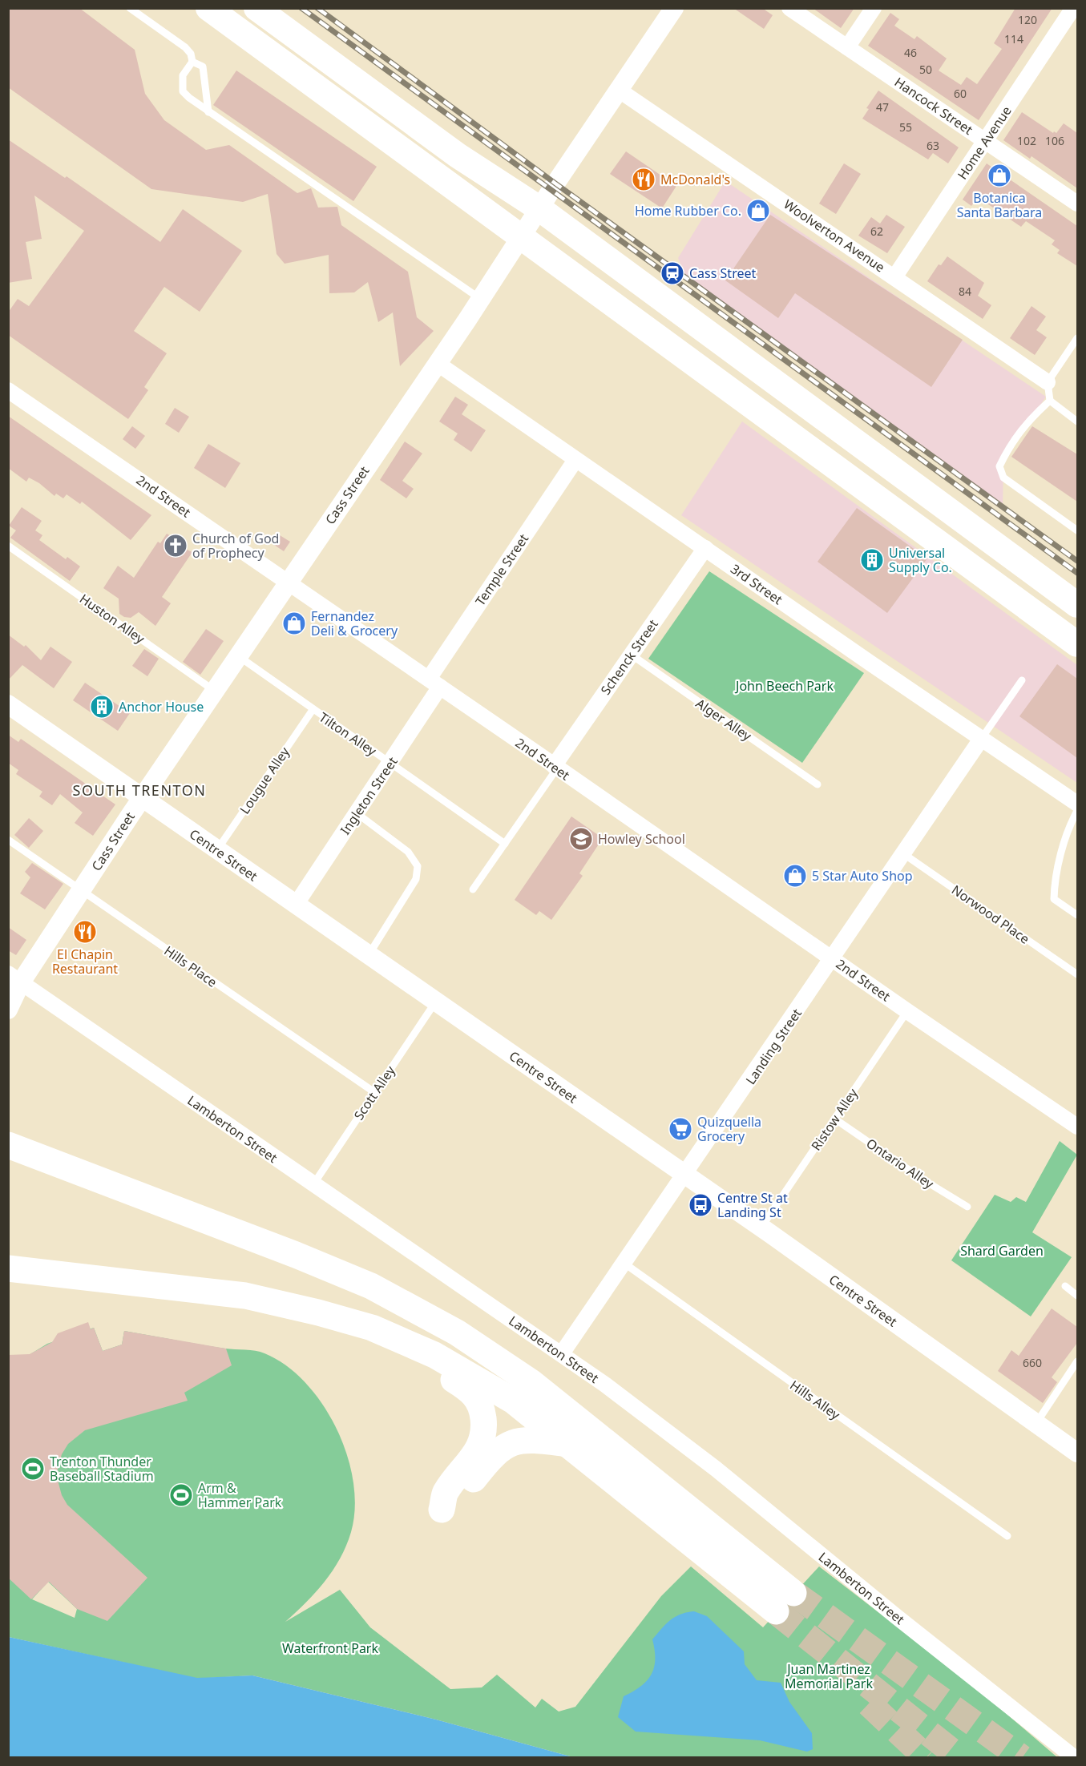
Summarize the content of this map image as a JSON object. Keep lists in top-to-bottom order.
{
  "streets": {
    "street": [
      "Hancock Street",
      "Home Avenue",
      "Woolverton Avenue",
      "Cass Street",
      "2nd Street",
      "Temple Street",
      "3rd Street",
      "Schenck Street",
      "Ingleton Street",
      "Centre Street",
      "Landing Street",
      "Lamberton Street"
    ],
    "lane": [
      "Huston Alley",
      "Alger Alley",
      "Tilton Alley",
      "Lougue Alley",
      "Norwood Place",
      "Hills Place",
      "Scott Alley",
      "Ristow Alley",
      "Ontario Alley",
      "Hills Alley"
    ]
  },
  "crossings": [
    ["Hancock Street", "Home Avenue"],
    ["Home Avenue", "Woolverton Avenue"],
    ["Woolverton Avenue", "Cass Street"],
    ["Cass Street", "2nd Street"],
    ["Cass Street", "3rd Street"],
    ["Cass Street", "Huston Alley"],
    ["Cass Street", "Tilton Alley"],
    ["Cass Street", "Centre Street"],
    ["Cass Street", "Hills Place"],
    ["Cass Street", "Lamberton Street"],
    ["2nd Street", "Temple Street"],
    ["2nd Street", "Schenck Street"],
    ["2nd Street", "Ingleton Street"],
    ["2nd Street", "Landing Street"],
    ["2nd Street", "Ristow Alley"],
    ["Temple Street", "3rd Street"],
    ["Temple Street", "Ingleton Street"],
    ["3rd Street", "Schenck Street"],
    ["3rd Street", "Landing Street"],
    ["Schenck Street", "Alger Alley"],
    ["Schenck Street", "Tilton Alley"],
    ["Tilton Alley", "Lougue Alley"],
    ["Tilton Alley", "Ingleton Street"],
    ["Lougue Alley", "Centre Street"],
    ["Ingleton Street", "Centre Street"],
    ["Centre Street", "Landing Street"],
    ["Centre Street", "Scott Alley"],
    ["Centre Street", "Ristow Alley"],
    ["Norwood Place", "Landing Street"],
    ["Hills Place", "Scott Alley"],
    ["Landing Street", "Lamberton Street"],
    ["Landing Street", "Hills Alley"],
    ["Scott Alley", "Lamberton Street"],
    ["Ristow Alley", "Ontario Alley"]
  ],
  "districts": ["SOUTH TRENTON"],
  "parks": [
    "John Beech Park",
    "Shard Garden",
    "Waterfront Park",
    "Juan Martinez Memorial Park"
  ],
  "places": {
    "shop": [
      "Botanica Santa Barbara",
      "Home Rubber Co.",
      "Fernandez Deli & Grocery",
      "5 Star Auto Shop"
    ],
    "restaurant": ["McDonald's", "El Chapin Restaurant"],
    "station": ["Cass Street"],
    "church": ["Church of God of Prophecy"],
    "building": ["Universal Supply Co.", "Anchor House"],
    "school or university": ["Howley School"],
    "supermarket": ["Quizquella Grocery"],
    "bus stop": ["Centre St at Landing St"],
    "sports": ["Trenton Thunder Baseball Stadium", "Arm & Hammer Park"]
  },
  "house_numbers": [
    "120",
    "114",
    "46",
    "50",
    "60",
    "47",
    "55",
    "102",
    "106",
    "63",
    "62",
    "84",
    "660"
  ]
}
